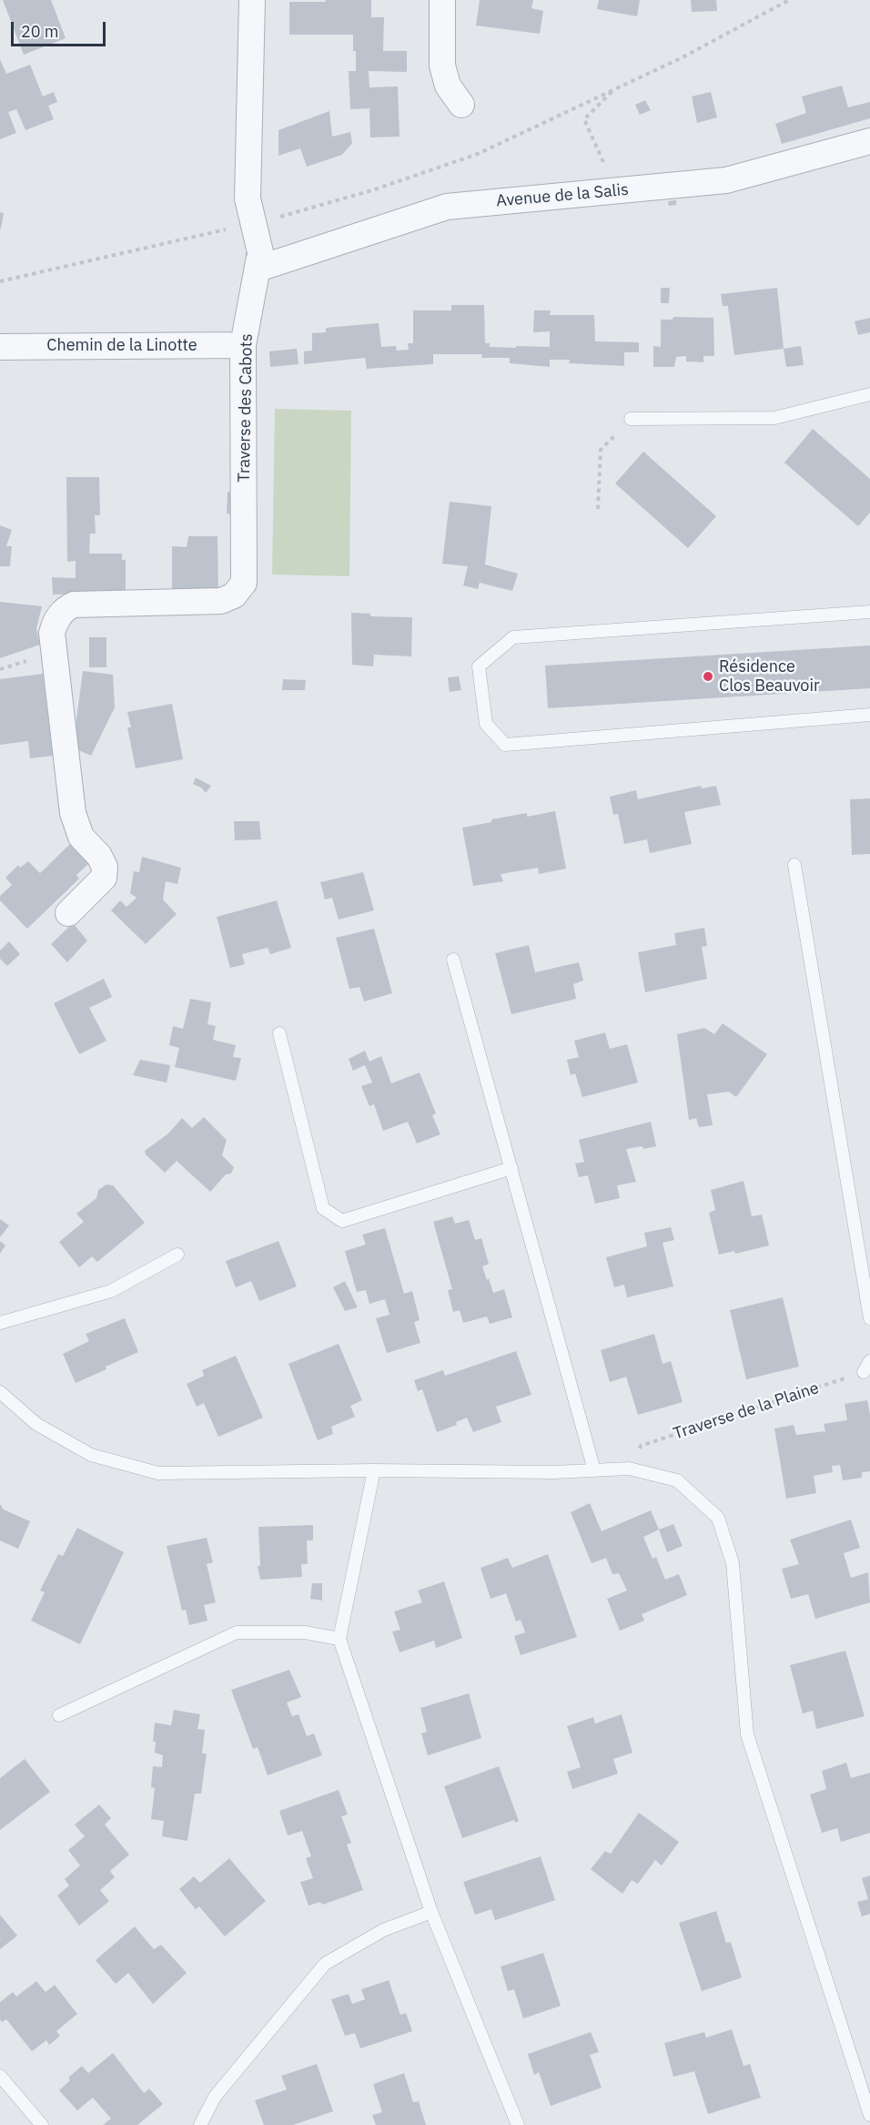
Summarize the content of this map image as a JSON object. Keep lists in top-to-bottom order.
{
  "streets": {
    "street": ["Avenue de la Salis", "Chemin de la Linotte", "Traverse des Cabots"],
    "path": ["Traverse de la Plaine"]
  },
  "crossings": [
    ["Avenue de la Salis", "Traverse des Cabots"],
    ["Chemin de la Linotte", "Traverse des Cabots"]
  ],
  "places": ["Résidence Clos Beauvoir"],
  "scale_bar": "20 m"
}
